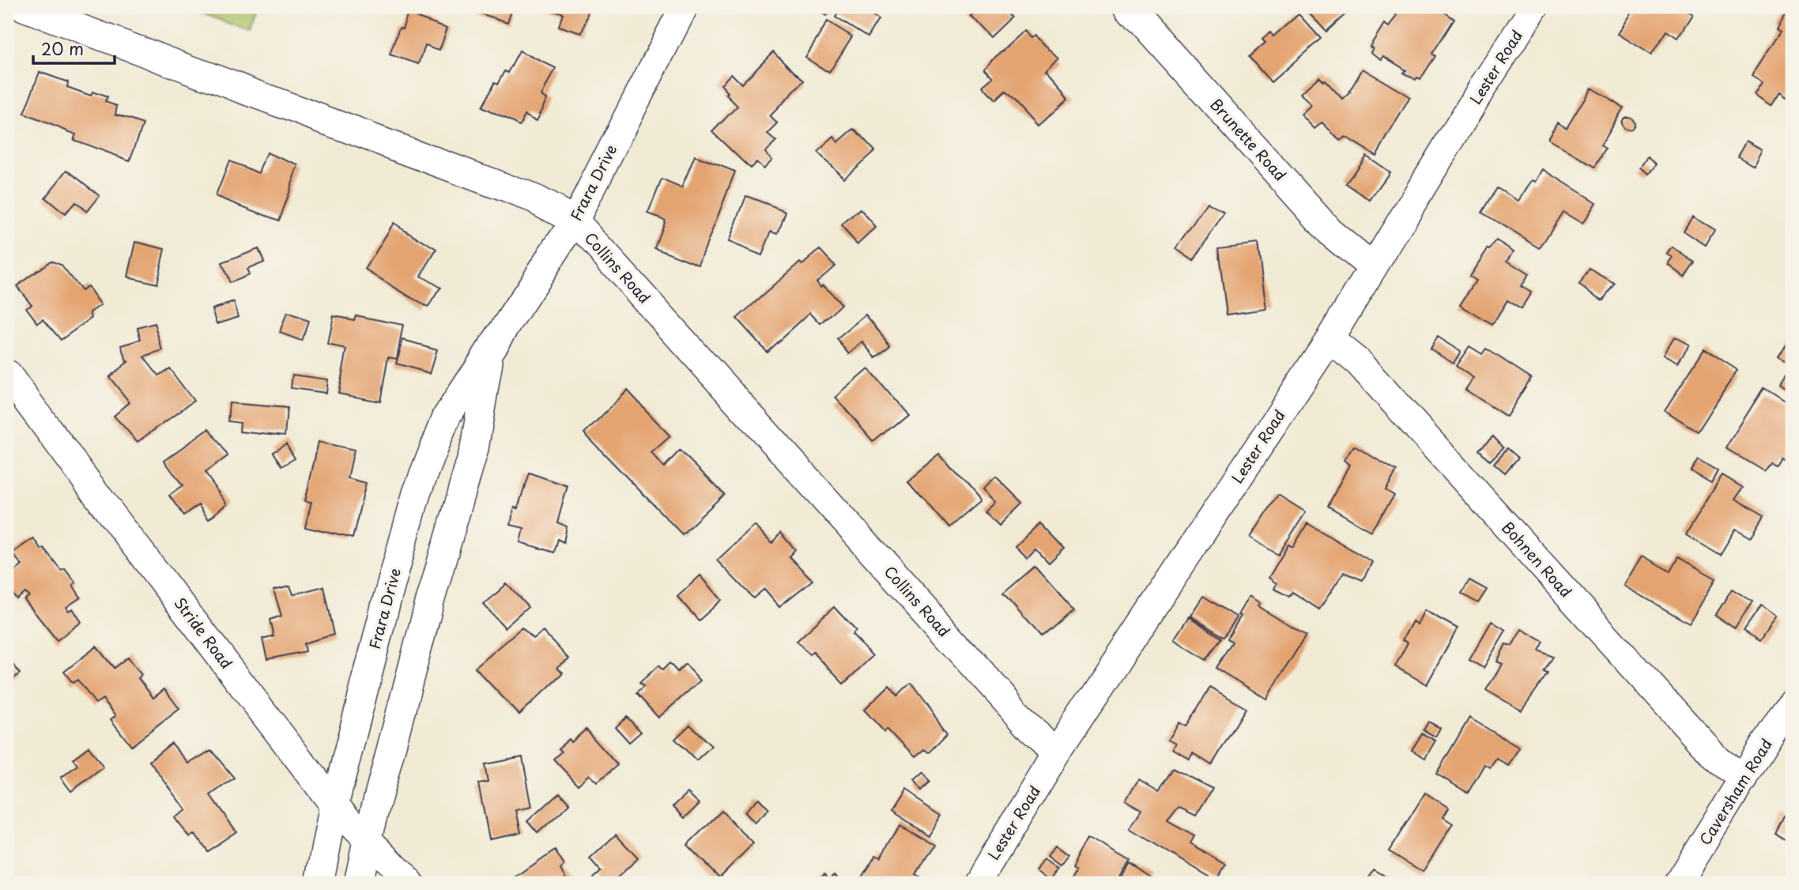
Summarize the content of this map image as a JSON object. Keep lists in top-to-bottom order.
{
  "streets": {
    "street": [
      "Lester Road",
      "Brunette Road",
      "Frara Drive",
      "Collins Road",
      "Bohnen Road",
      "Stride Road",
      "Caversham Road"
    ]
  },
  "crossings": [
    ["Lester Road", "Brunette Road"],
    ["Lester Road", "Collins Road"],
    ["Lester Road", "Bohnen Road"],
    ["Frara Drive", "Collins Road"],
    ["Frara Drive", "Stride Road"],
    ["Bohnen Road", "Caversham Road"]
  ],
  "scale_bar": "20 m"
}
